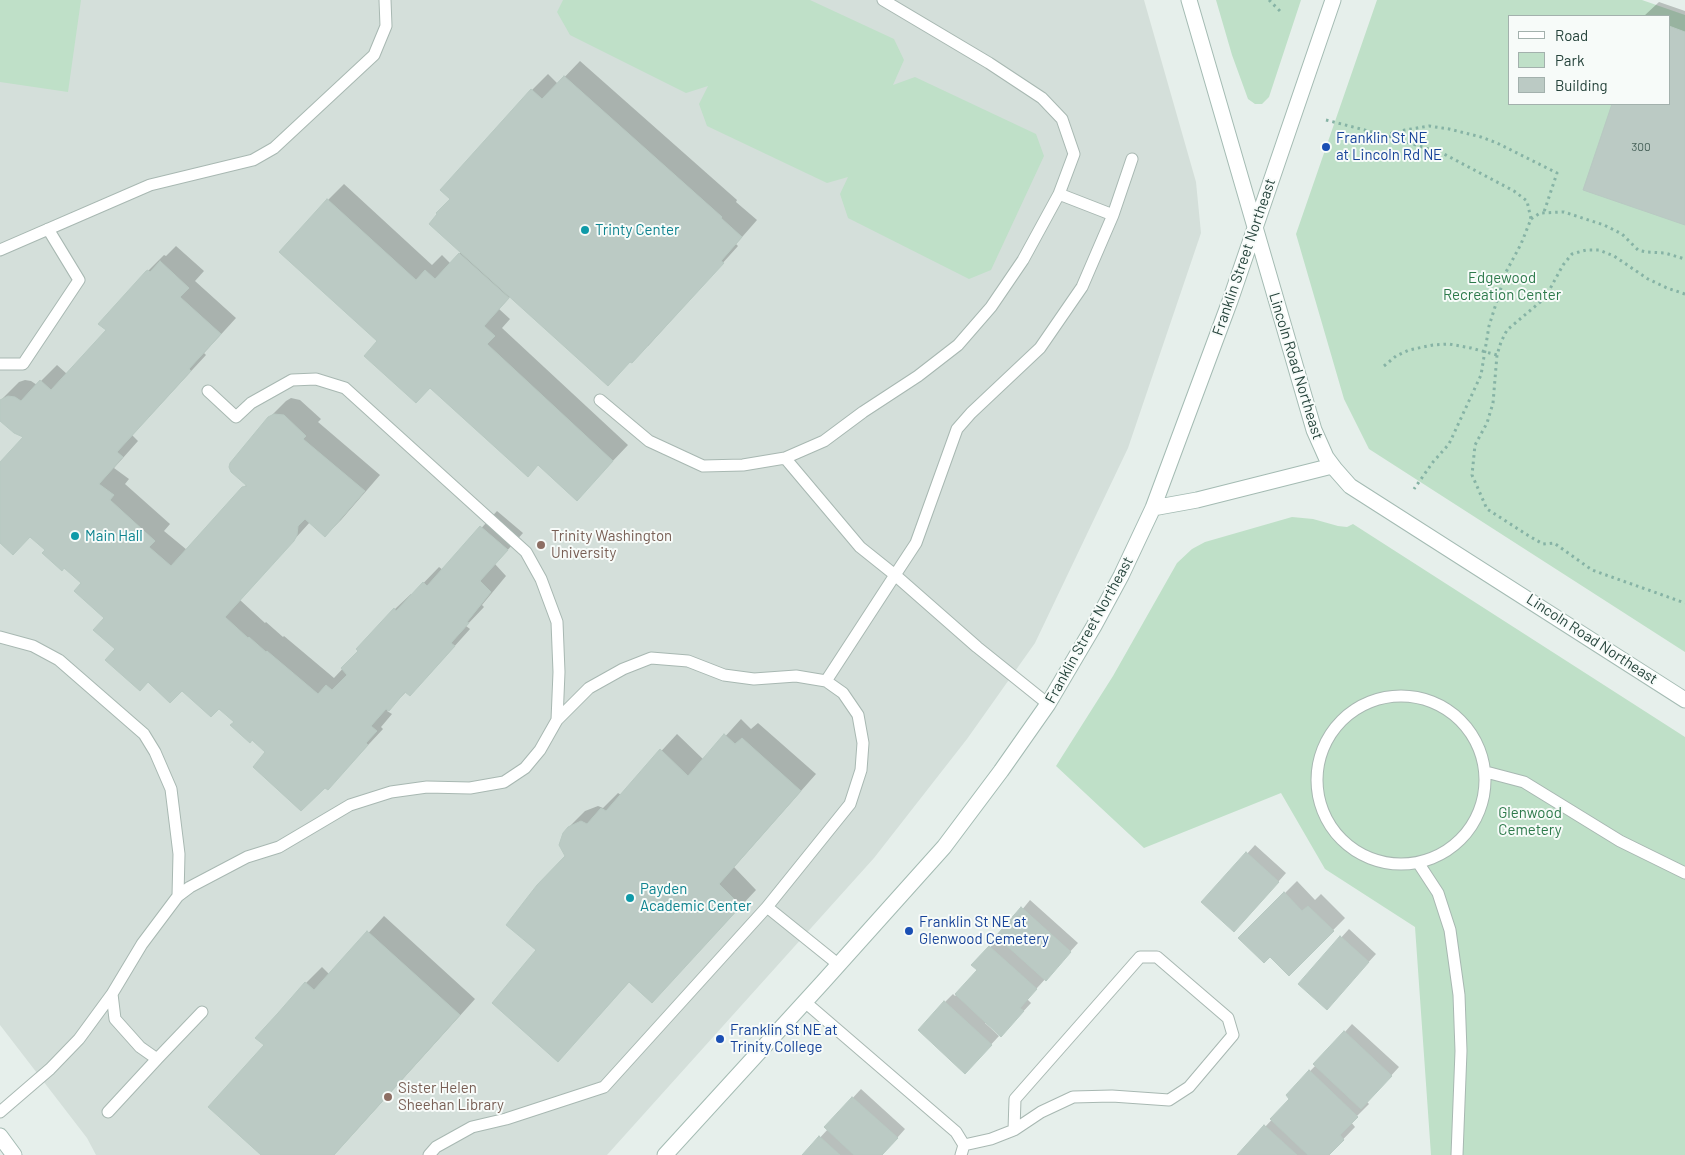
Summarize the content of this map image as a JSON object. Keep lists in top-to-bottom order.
{
  "streets": {
    "street": ["Franklin Street Northeast", "Lincoln Road Northeast"]
  },
  "crossings": [
    ["Franklin Street Northeast", "Lincoln Road Northeast"]
  ],
  "parks": ["Edgewood Recreation Center", "Glenwood Cemetery"],
  "places": [
    "Franklin St NE at Lincoln Rd NE",
    "Trinty Center",
    "Main Hall",
    "Trinity Washington University",
    "Payden Academic Center",
    "Franklin St NE at Glenwood Cemetery",
    "Franklin St NE at Trinity College",
    "Sister Helen Sheehan Library"
  ],
  "house_numbers": ["300"],
  "legend": ["Road", "Park", "Building"]
}
